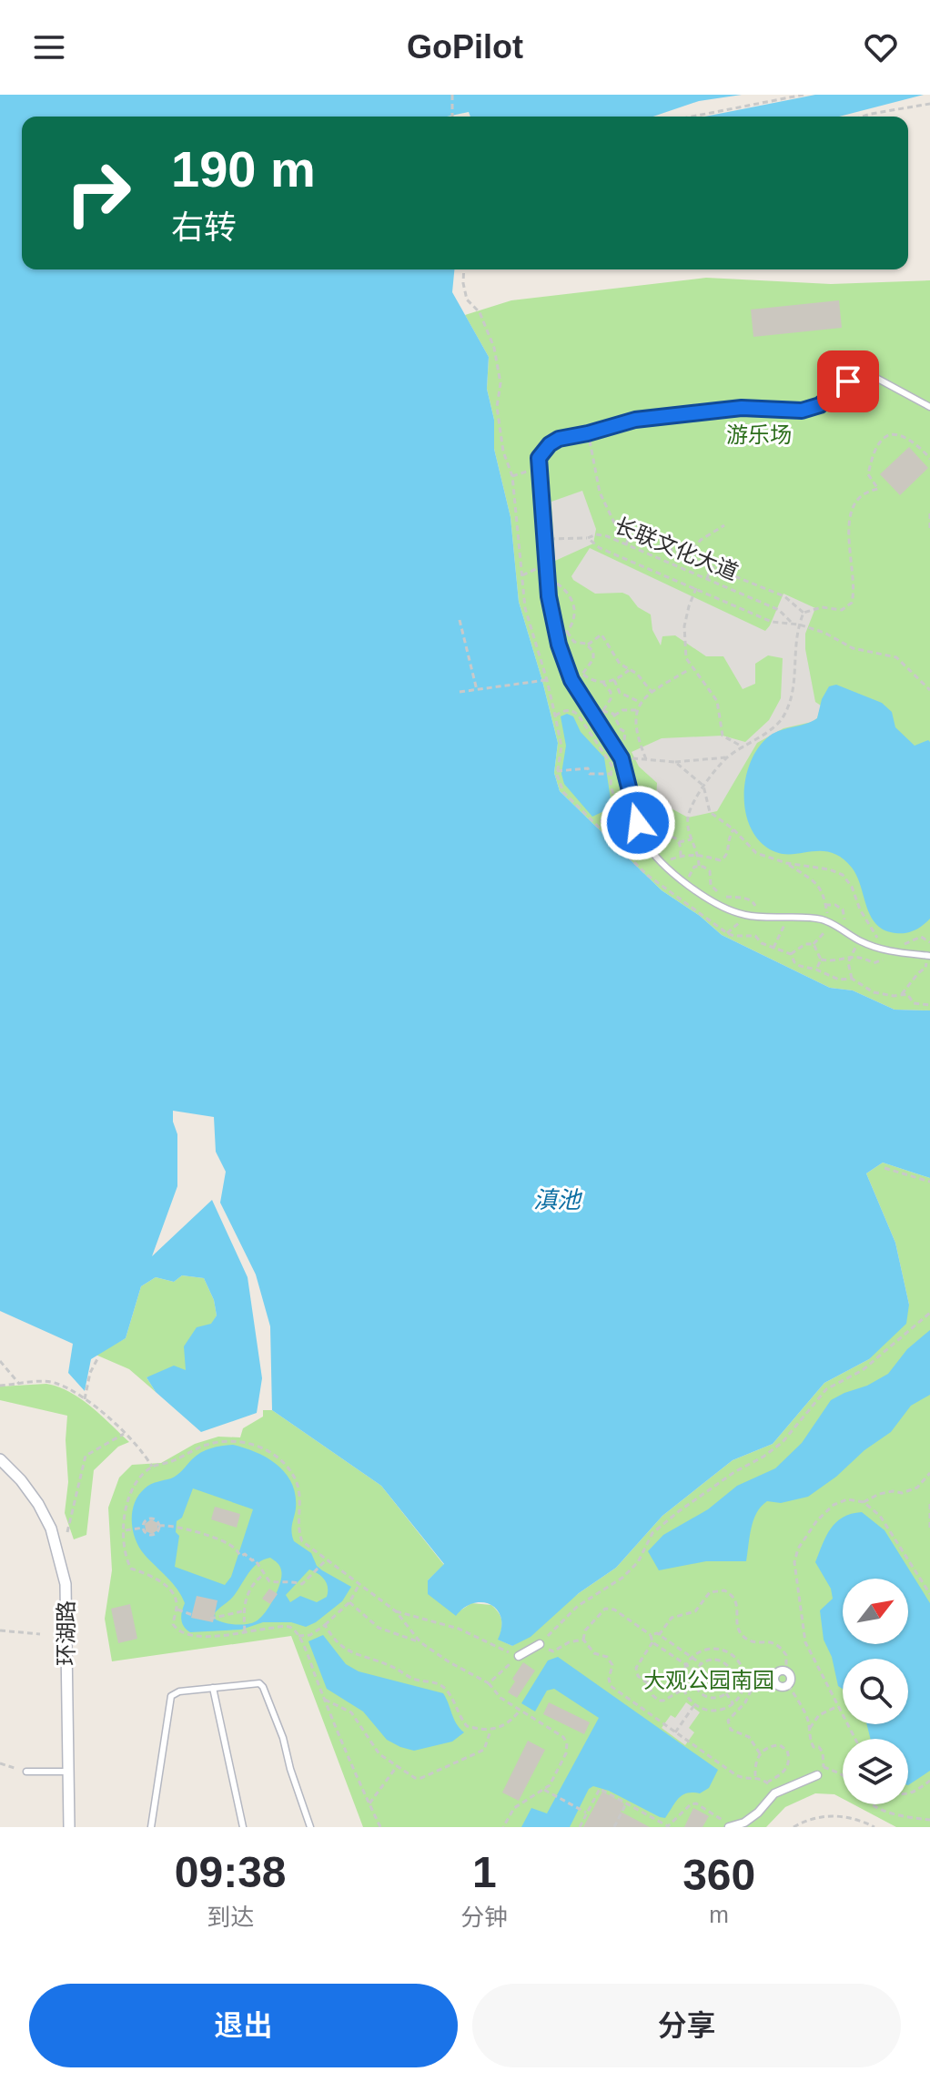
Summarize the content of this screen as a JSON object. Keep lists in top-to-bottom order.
{
  "streets": {
    "street": ["环湖路"],
    "path": ["长联文化大道"]
  },
  "water": ["滇池"],
  "parks": ["游乐场", "大观公园南园"],
  "north": "top right",
  "page": {
    "header": "GoPilot",
    "turn": ["190 m", "右转"],
    "eta": [
      "09:38",
      "到达",
      "1",
      "分钟",
      "360",
      "m"
    ],
    "buttons": ["退出", "分享"]
  }
}
